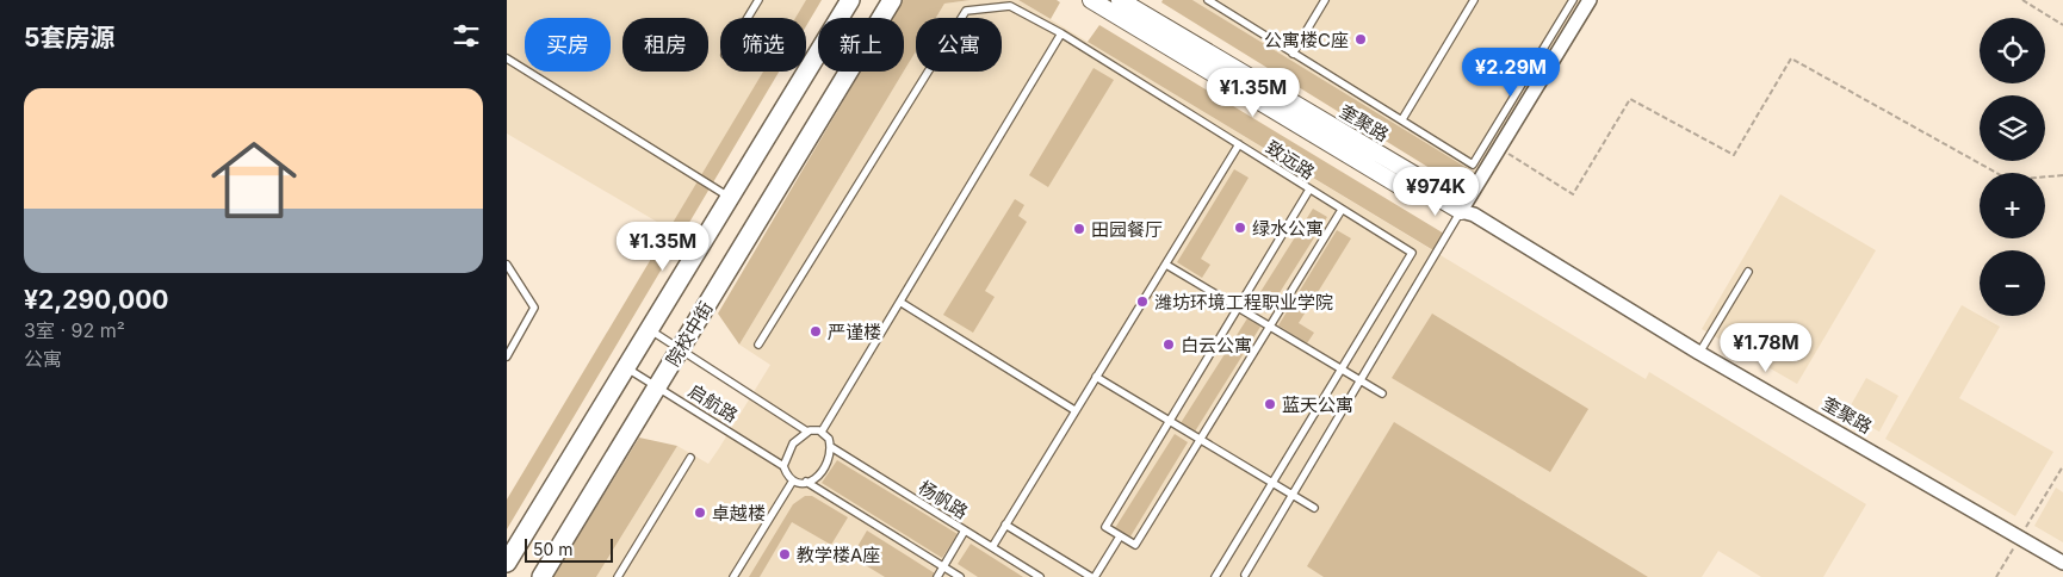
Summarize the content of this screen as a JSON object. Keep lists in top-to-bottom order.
{
  "streets": {
    "main road": ["院校中街"],
    "street": ["奎聚路"],
    "lane": ["致远路", "启航路", "杨帆路"]
  },
  "crossings": [
    ["院校中街", "启航路"],
    ["启航路", "杨帆路"]
  ],
  "places": [
    "公寓楼C座",
    "绿水公寓",
    "田园餐厅",
    "潍坊环境工程职业学院",
    "严谨楼",
    "白云公寓",
    "蓝天公寓",
    "卓越楼",
    "教学楼A座"
  ],
  "scale_bar": "50 m",
  "page": {
    "heading": "5套房源",
    "map_buttons": ["+", "−"],
    "chip": [
      "买房",
      "租房",
      "筛选",
      "新上",
      "公寓"
    ],
    "price": [
      "¥2.29M",
      "¥1.35M",
      "¥974K",
      "¥1.35M",
      "¥1.78M"
    ],
    "list": [
      {
        "name": "¥2,290,000",
        "note": "3室 · 92 m² · 公寓"
      }
    ],
    "scale": "50 m"
  }
}
